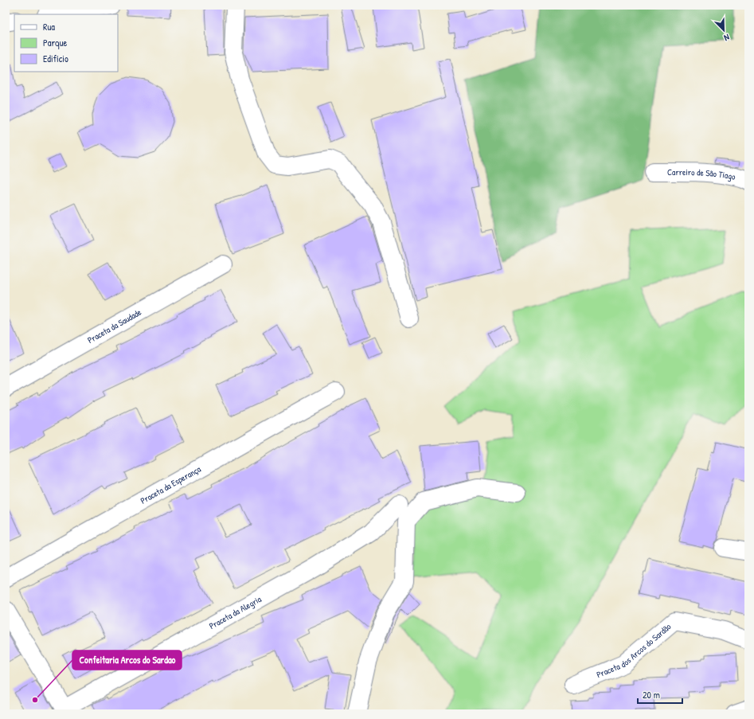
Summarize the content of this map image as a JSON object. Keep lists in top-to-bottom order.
{
  "streets": {
    "street": [
      "Carreiro de São Tiago",
      "Praceta da Saudade",
      "Praceta da Esperança",
      "Praceta da Alegria",
      "Praceta dos Arcos do Sardão"
    ]
  },
  "places": ["Confeitaria Arcos do Sardao"],
  "legend": ["Rua", "Parque", "Edifício"],
  "scale_bar": "20 m",
  "north": "bottom right"
}
